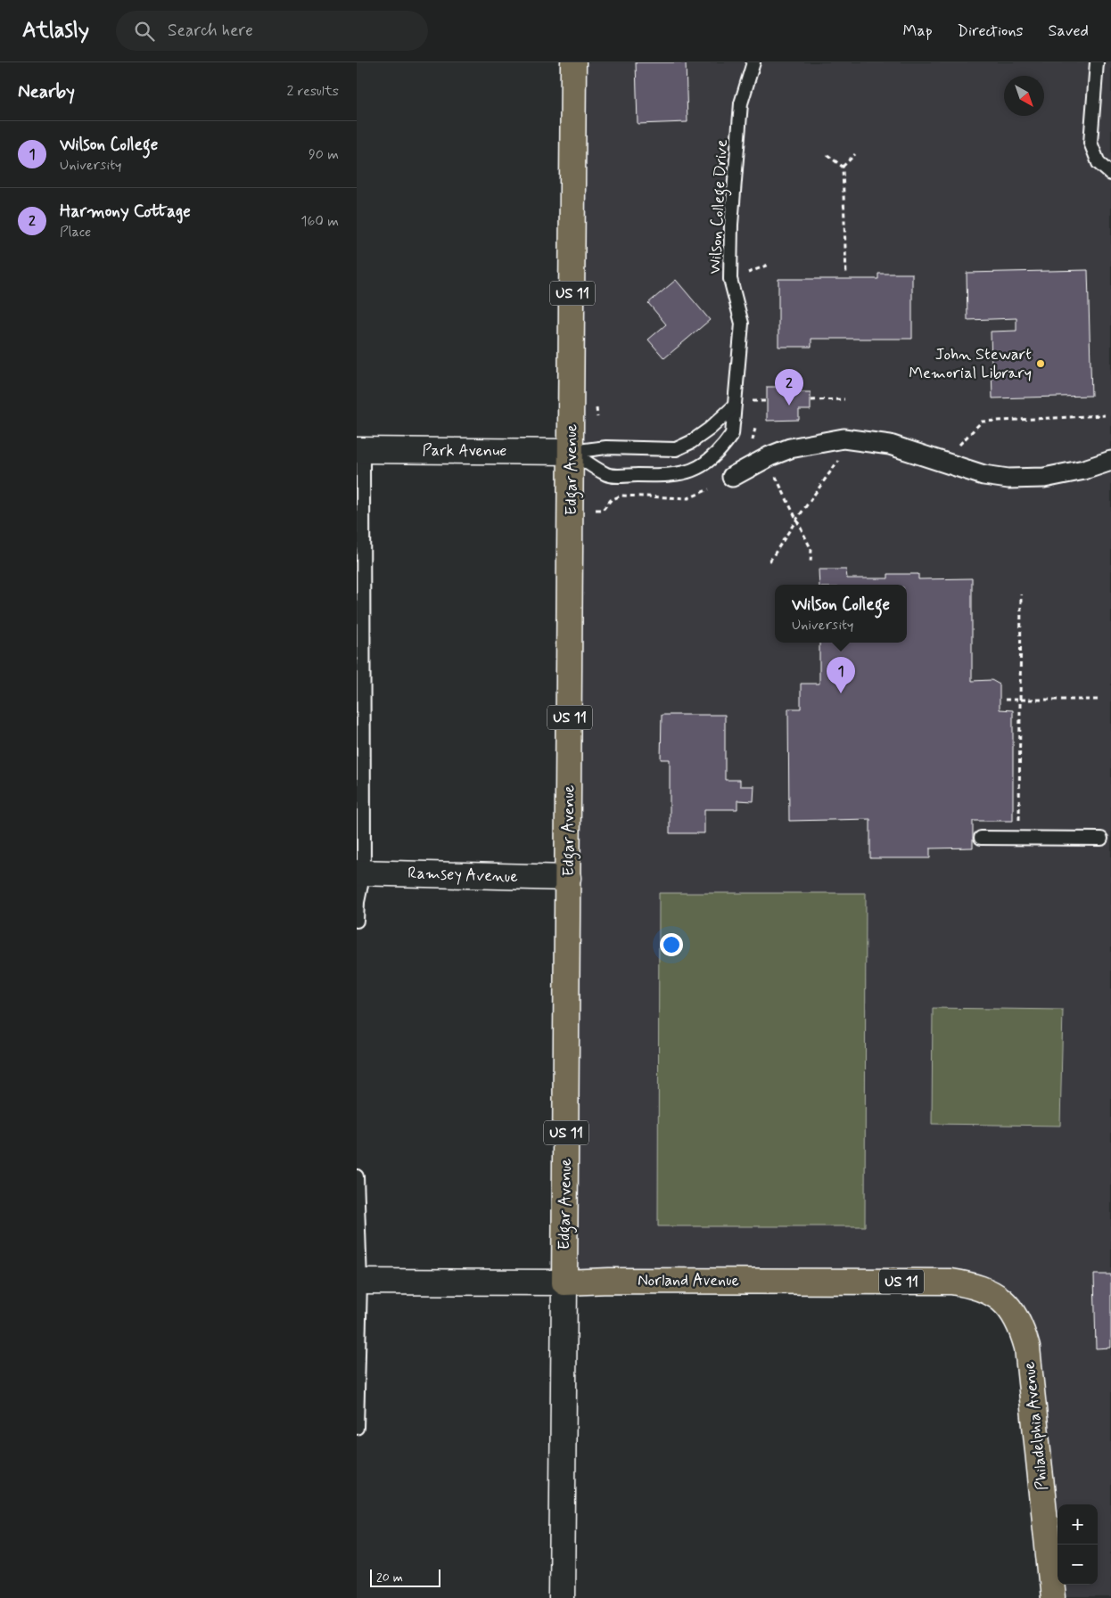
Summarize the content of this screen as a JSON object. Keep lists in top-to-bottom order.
{
  "streets": {
    "main road": [
      "US 11",
      "Edgar Avenue",
      "Norland Avenue",
      "Philadelphia Avenue"
    ],
    "street": ["Park Avenue", "Ramsey Avenue"],
    "lane": ["Wilson College Drive"]
  },
  "crossings": [
    ["Wilson College Drive", "Park Avenue"],
    ["Wilson College Drive", "Edgar Avenue"],
    ["Park Avenue", "Edgar Avenue"],
    ["Edgar Avenue", "Ramsey Avenue"],
    ["Edgar Avenue", "Norland Avenue"],
    ["Norland Avenue", "Philadelphia Avenue"]
  ],
  "places": ["John Stewart Memorial Library"],
  "scale_bar": "20 m",
  "north": "bottom right",
  "page": {
    "header": "Atlasly",
    "search": "Search here",
    "nav": ["Map", "Directions", "Saved"],
    "heading": ["Nearby", "2 results"],
    "list": [
      {
        "mark": "1",
        "name": "Wilson College",
        "note": "University",
        "value": "90 m"
      },
      {
        "mark": "2",
        "name": "Harmony Cottage",
        "note": "Place",
        "value": "160 m"
      }
    ],
    "pins": ["2", "1"],
    "popup": ["Wilson College", "University"],
    "map_buttons": ["+", "−"],
    "scale": "20 m"
  }
}
